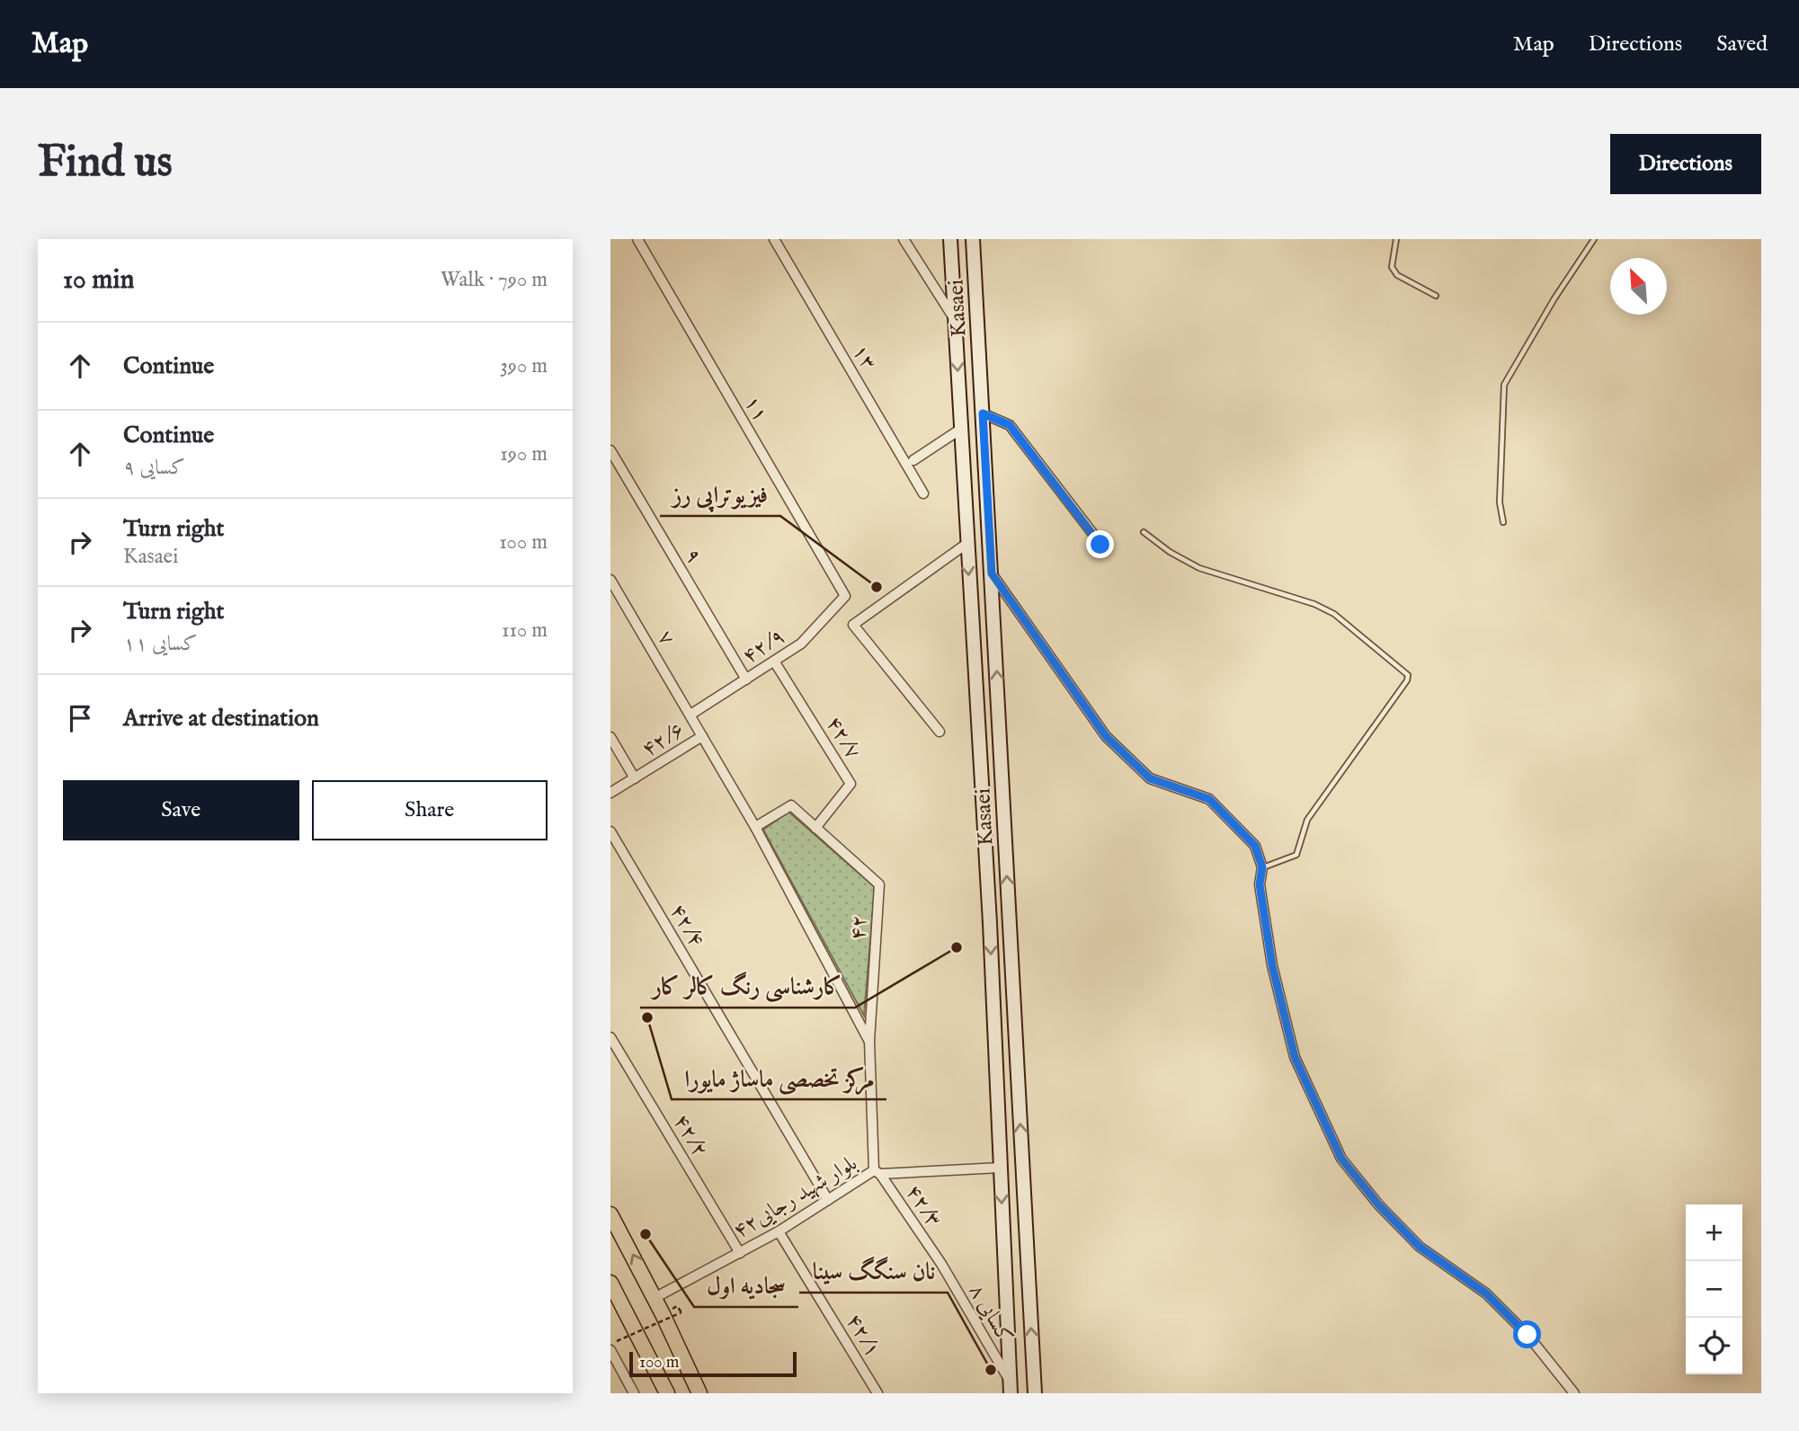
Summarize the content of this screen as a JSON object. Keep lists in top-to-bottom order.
{
  "streets": {
    "main road": ["Kasaei"],
    "street": [
      "۱۳",
      "۱۱",
      "۹",
      "۷",
      "۴۲/۹",
      "۴۲/۷",
      "۴۲/۶",
      "۴۲/۴",
      "۴۲",
      "۴۲/۲",
      "بلوار شهید رجایی۴۲",
      "۴۲/۳",
      "۸ کسایی",
      "۴۲/۱"
    ]
  },
  "crossings": [
    ["Kasaei", "۸ کسایی"],
    ["۱۱", "۴۲/۹"],
    ["۹", "۴۲/۹"],
    ["۷", "۴۲/۹"],
    ["۷", "۴۲"],
    ["۴۲/۹", "۴۲/۷"],
    ["۴۲/۹", "۴۲"],
    ["۴۲/۷", "۴۲"],
    ["۴۲/۶", "۴۲"],
    ["۴۲/۴", "بلوار شهید رجایی۴۲"],
    ["۴۲", "بلوار شهید رجایی۴۲"],
    ["۴۲/۲", "بلوار شهید رجایی۴۲"],
    ["بلوار شهید رجایی۴۲", "۴۲/۳"],
    ["بلوار شهید رجایی۴۲", "۴۲/۱"],
    ["۴۲/۳", "۸ کسایی"]
  ],
  "places": [
    "فیزیوتراپی رز",
    "کارشناسی رنگ کالر کار",
    "مرکز تخصصی ماساژ مایورا",
    "سجادیه اول",
    "نان سنگگ سینا"
  ],
  "scale_bar": "100 m",
  "north": "top left",
  "page": {
    "header": "Map",
    "nav": ["Map", "Directions", "Saved"],
    "buttons": [
      "Directions",
      ["Save", "Share"]
    ],
    "title": "Find us",
    "heading": ["10 min", "Walk · 790 m"],
    "list": [
      ["Continue", "390 m"],
      ["Continue", "۹ کسایی", "190 m"],
      ["Turn right", "Kasaei", "100 m"],
      ["Turn right", "۱۱ کسایی", "110 m"],
      "Arrive at destination"
    ],
    "map_buttons": ["+", "−"],
    "scale": "100 m"
  }
}
